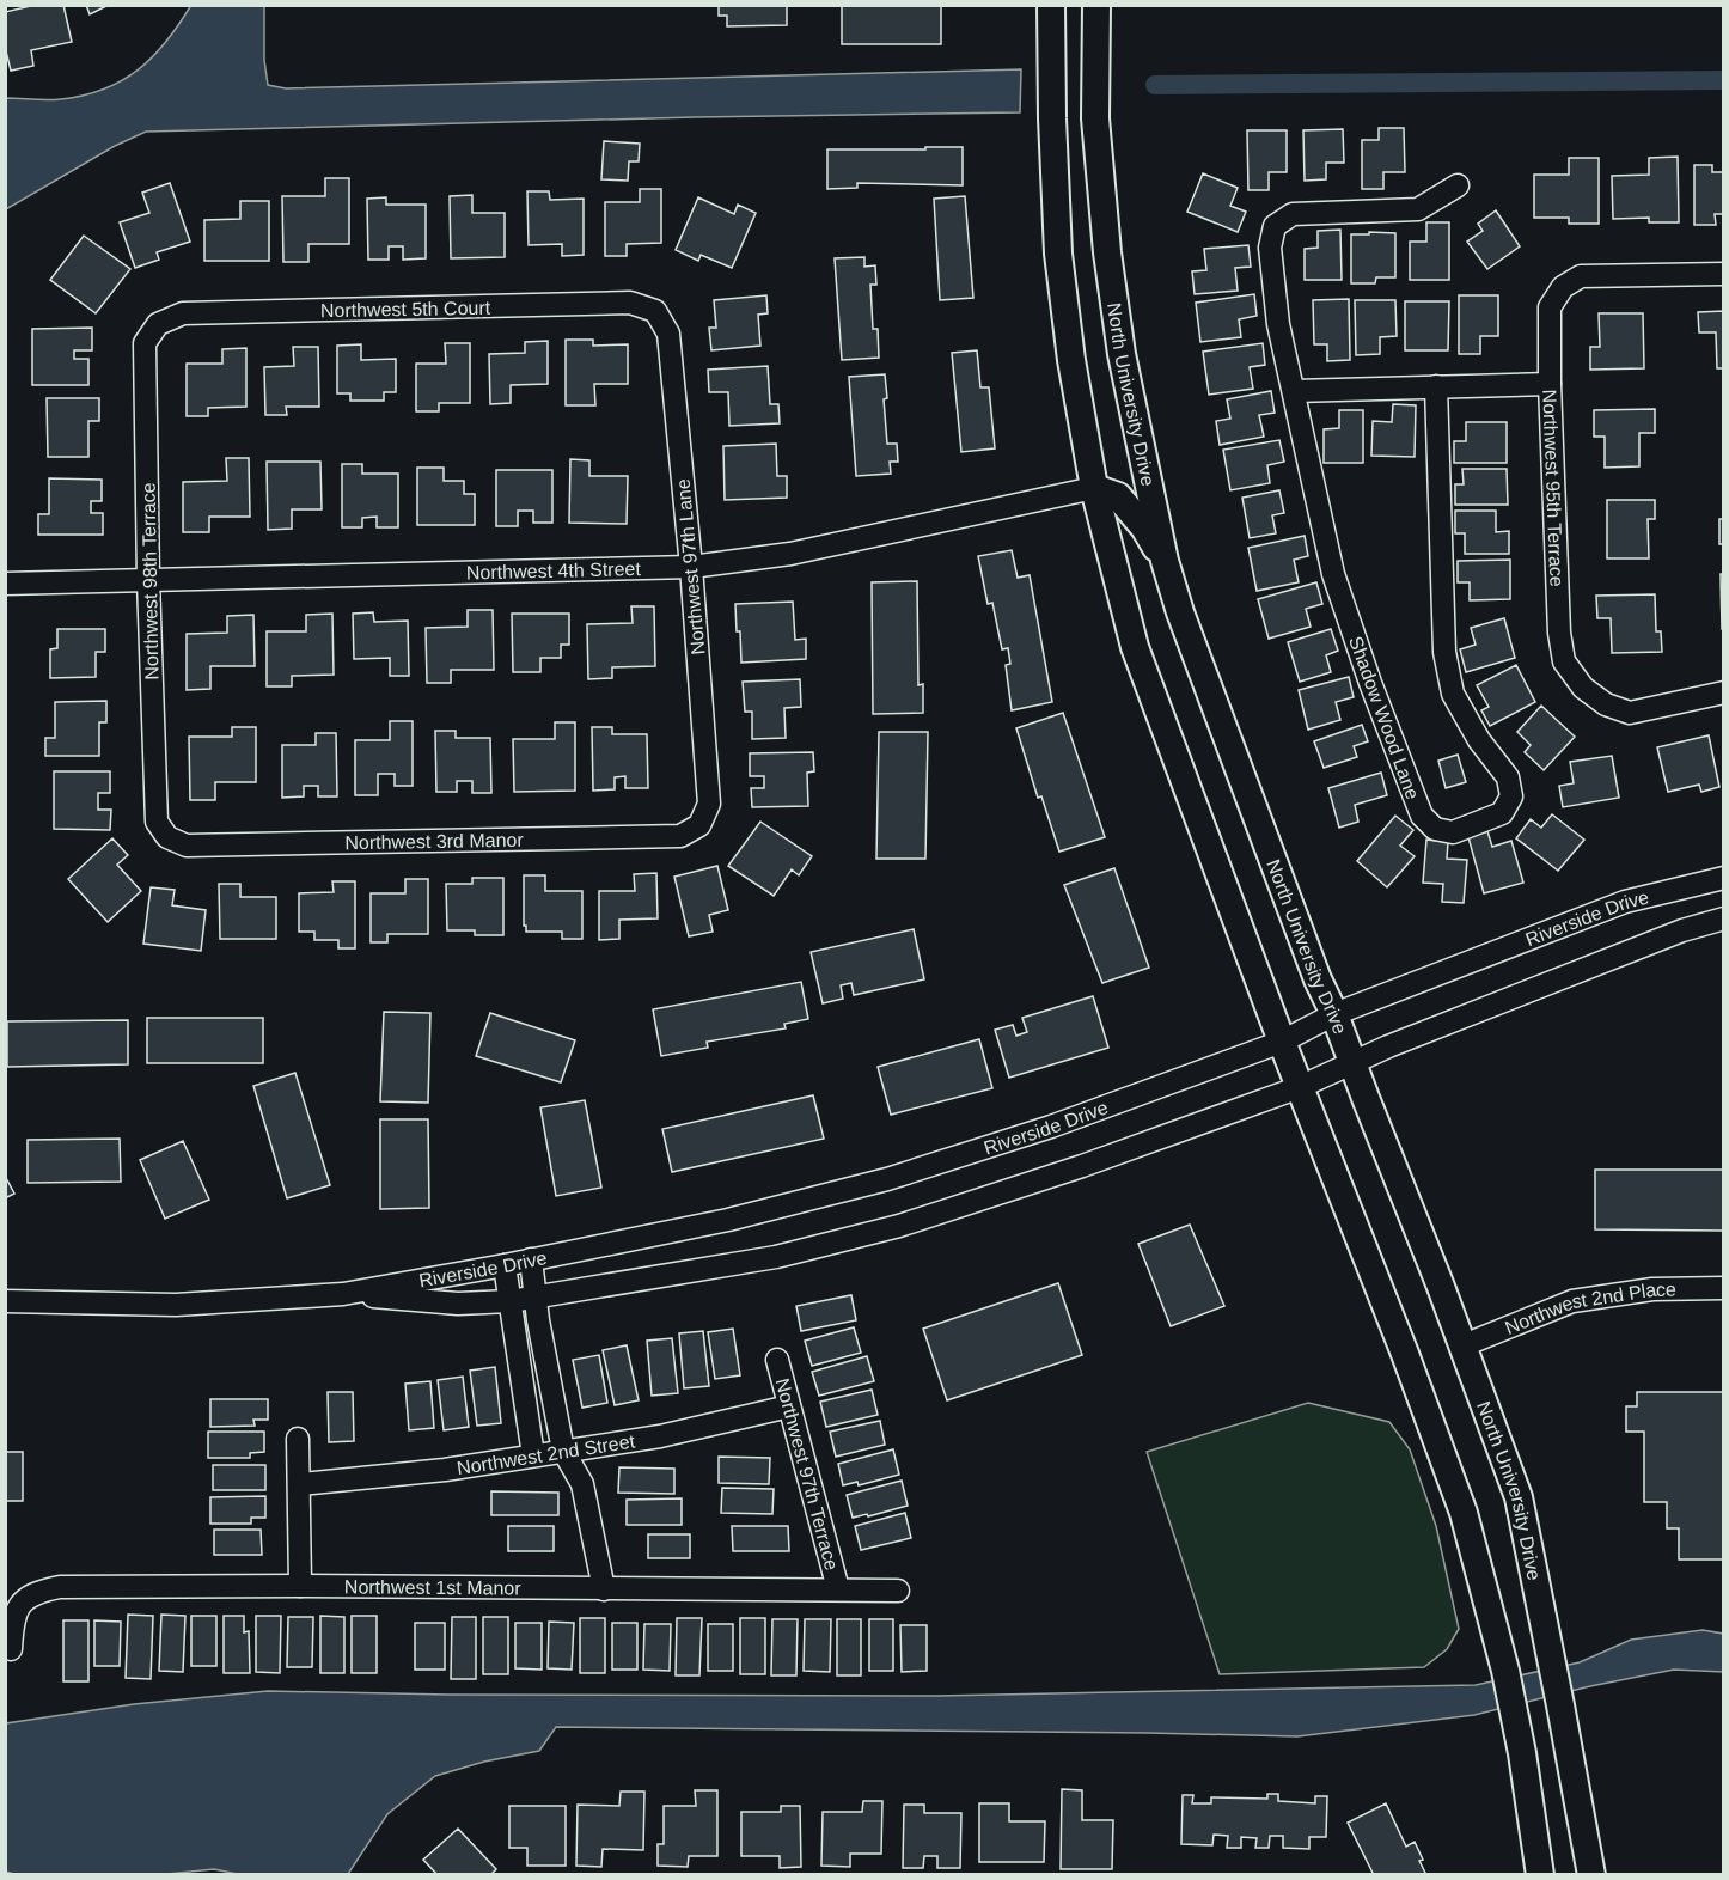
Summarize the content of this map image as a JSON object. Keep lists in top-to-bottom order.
{
  "streets": {
    "main road": ["North University Drive"],
    "street": [
      "Northwest 5th Court",
      "Northwest 95th Terrace",
      "Northwest 97th Lane",
      "Northwest 4th Street",
      "Northwest 98th Terrace",
      "Shadow Wood Lane",
      "Northwest 3rd Manor",
      "Riverside Drive",
      "Northwest 2nd Place",
      "Northwest 2nd Street",
      "Northwest 97th Terrace",
      "Northwest 1st Manor"
    ]
  },
  "crossings": [
    ["Northwest 5th Court", "Northwest 97th Lane"],
    ["Northwest 5th Court", "Northwest 98th Terrace"],
    ["North University Drive", "Riverside Drive"],
    ["North University Drive", "Northwest 2nd Place"],
    ["Northwest 97th Lane", "Northwest 4th Street"],
    ["Northwest 97th Lane", "Northwest 3rd Manor"],
    ["Northwest 4th Street", "Northwest 98th Terrace"],
    ["Northwest 98th Terrace", "Northwest 3rd Manor"],
    ["Northwest 2nd Street", "Northwest 97th Terrace"],
    ["Northwest 97th Terrace", "Northwest 1st Manor"]
  ]
}
